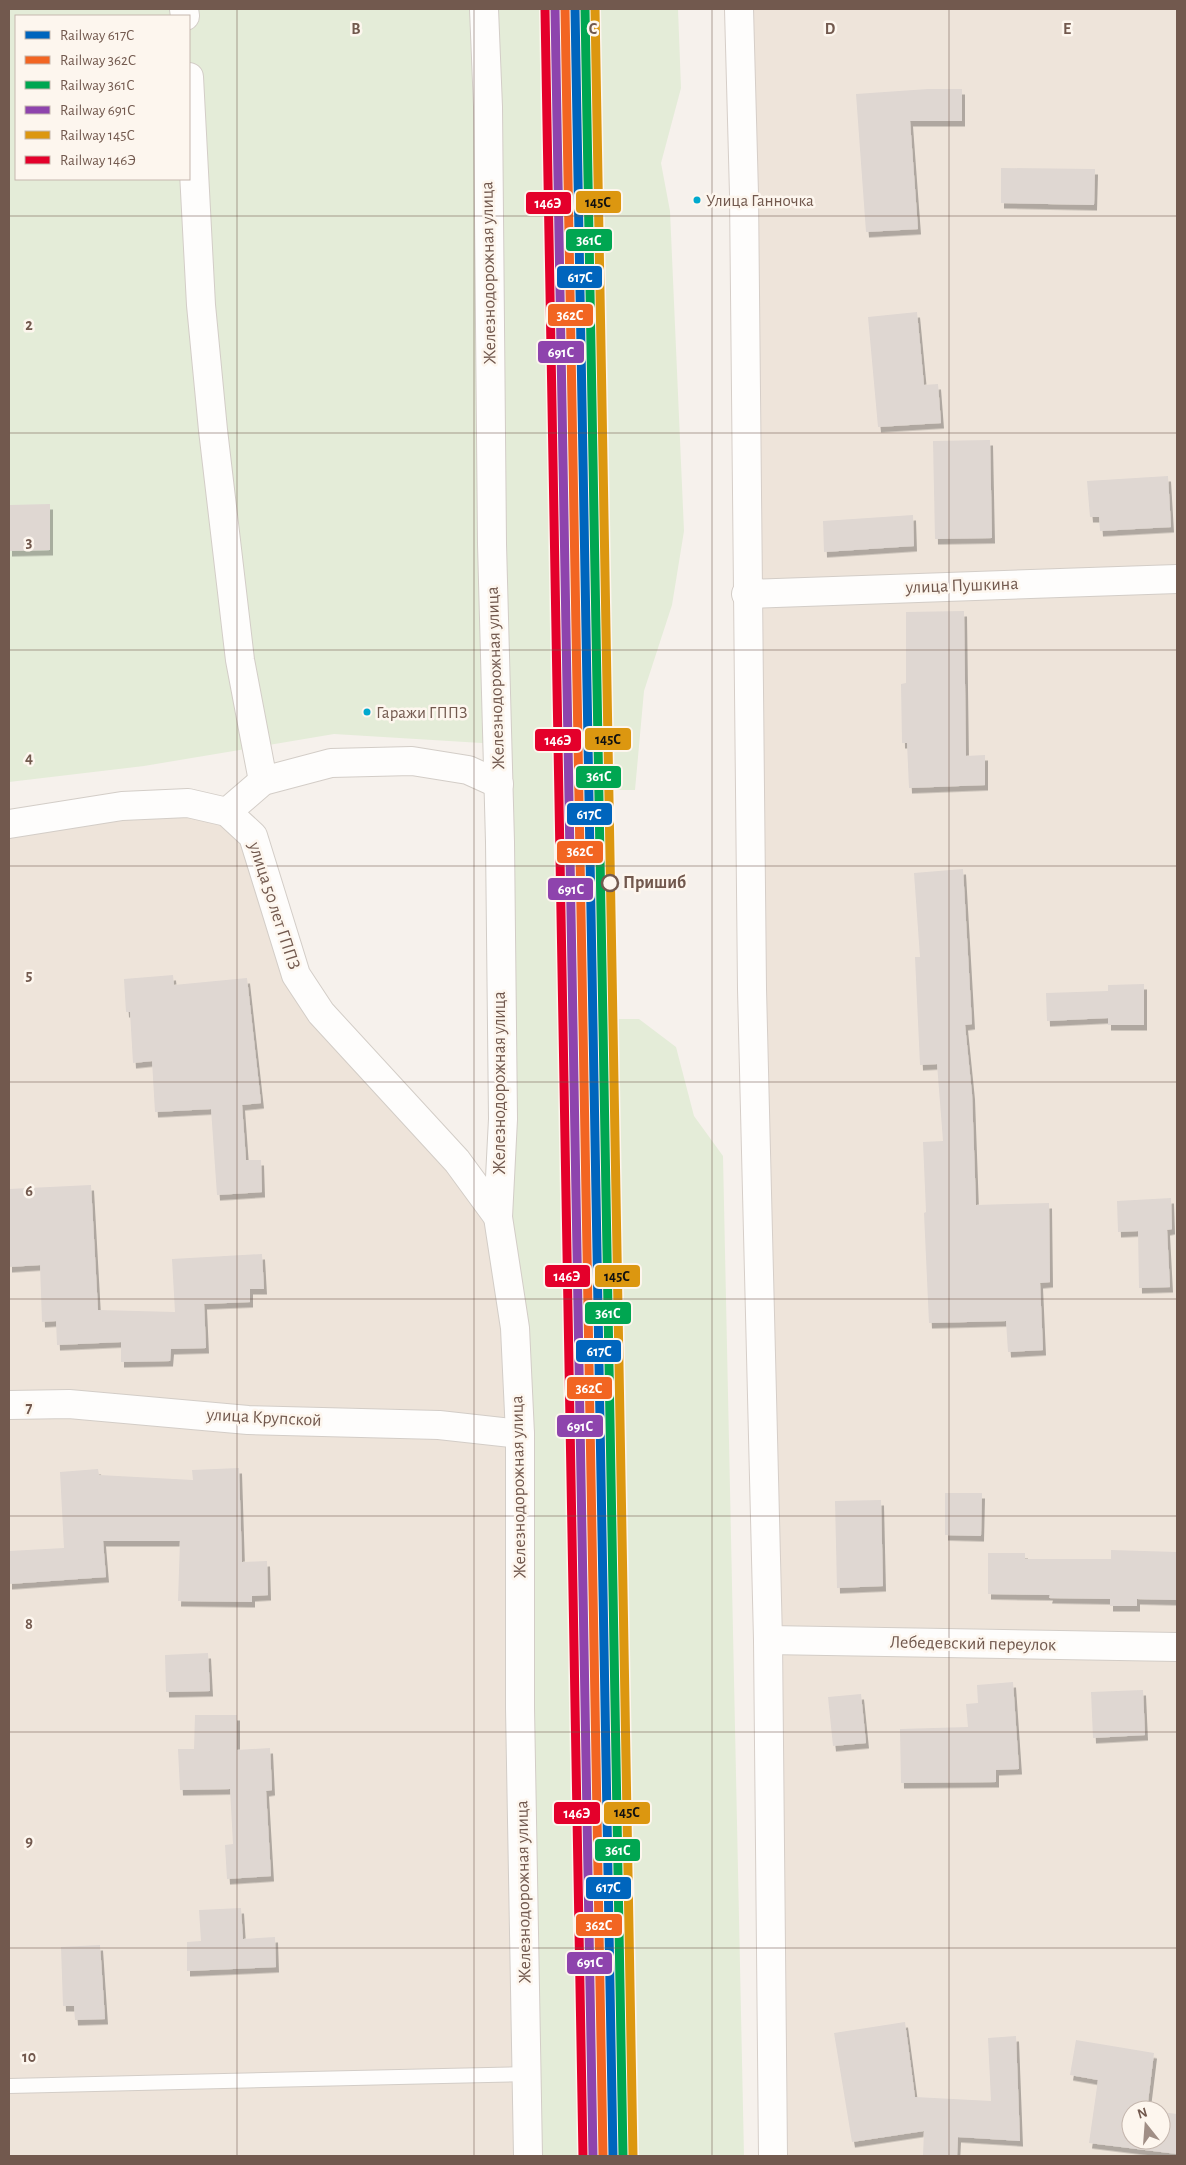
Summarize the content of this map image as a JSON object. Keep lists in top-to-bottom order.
{
  "streets": {
    "street": [
      "Железнодорожная улица",
      "улица Пушкина",
      "улица 50 лет ГППЗ",
      "улица Крупской",
      "Лебедевский переулок"
    ]
  },
  "crossings": [
    ["Железнодорожная улица", "улица 50 лет ГППЗ"],
    ["Железнодорожная улица", "улица Крупской"]
  ],
  "places": ["Улица Ганночка", "Гаражи ГППЗ", "Пришиб"],
  "lines": [
    "rail line 617C",
    "rail line 362С",
    "rail line 361С",
    "rail line 691С",
    "rail line 145С",
    "rail line 146Э"
  ],
  "legend": [
    "Railway 617C",
    "Railway 362С",
    "Railway 361С",
    "Railway 691С",
    "Railway 145С",
    "Railway 146Э"
  ],
  "north": "top",
  "grid": {
    "columns": [
      "B",
      "C",
      "D",
      "E"
    ],
    "rows": [
      "2",
      "3",
      "4",
      "5",
      "6",
      "7",
      "8",
      "9",
      "10"
    ]
  }
}
